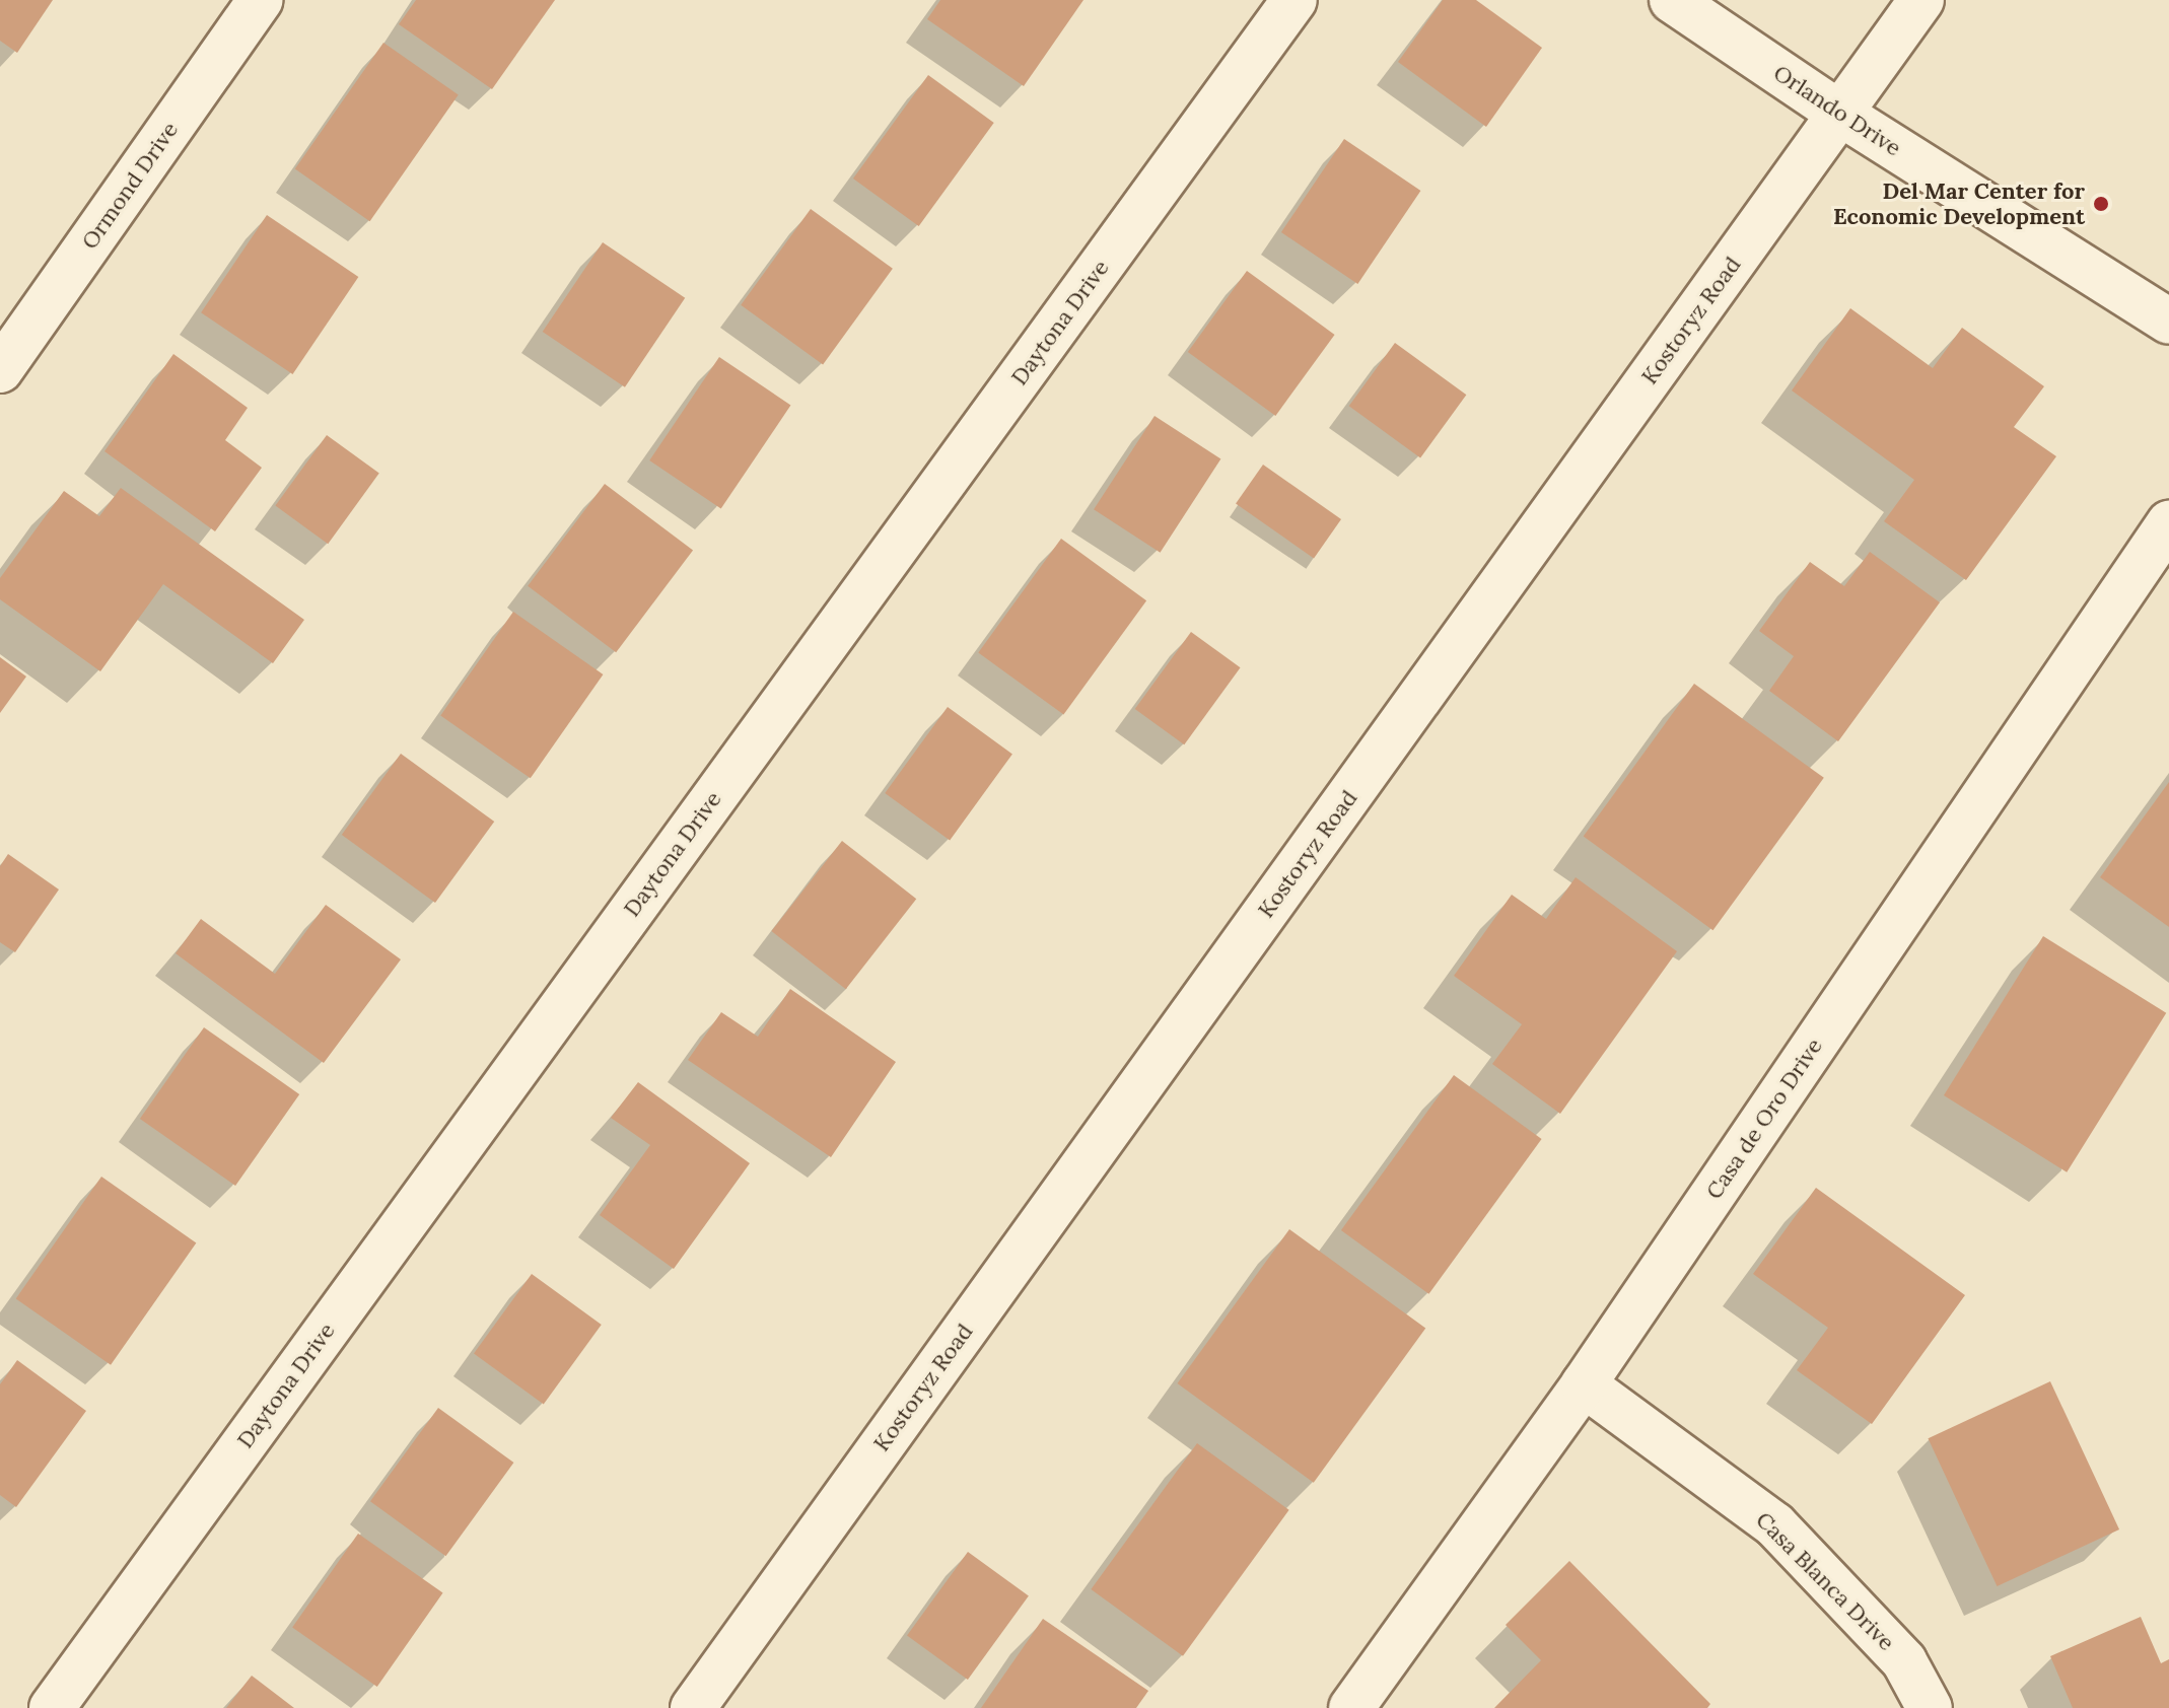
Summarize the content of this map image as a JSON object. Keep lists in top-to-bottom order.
{
  "streets": {
    "street": [
      "Orlando Drive",
      "Ormond Drive",
      "Kostoryz Road",
      "Daytona Drive",
      "Casa de Oro Drive",
      "Casa Blanca Drive"
    ]
  },
  "crossings": [
    ["Orlando Drive", "Kostoryz Road"],
    ["Casa de Oro Drive", "Casa Blanca Drive"]
  ],
  "places": ["Del Mar Center for Economic Development"]
}
